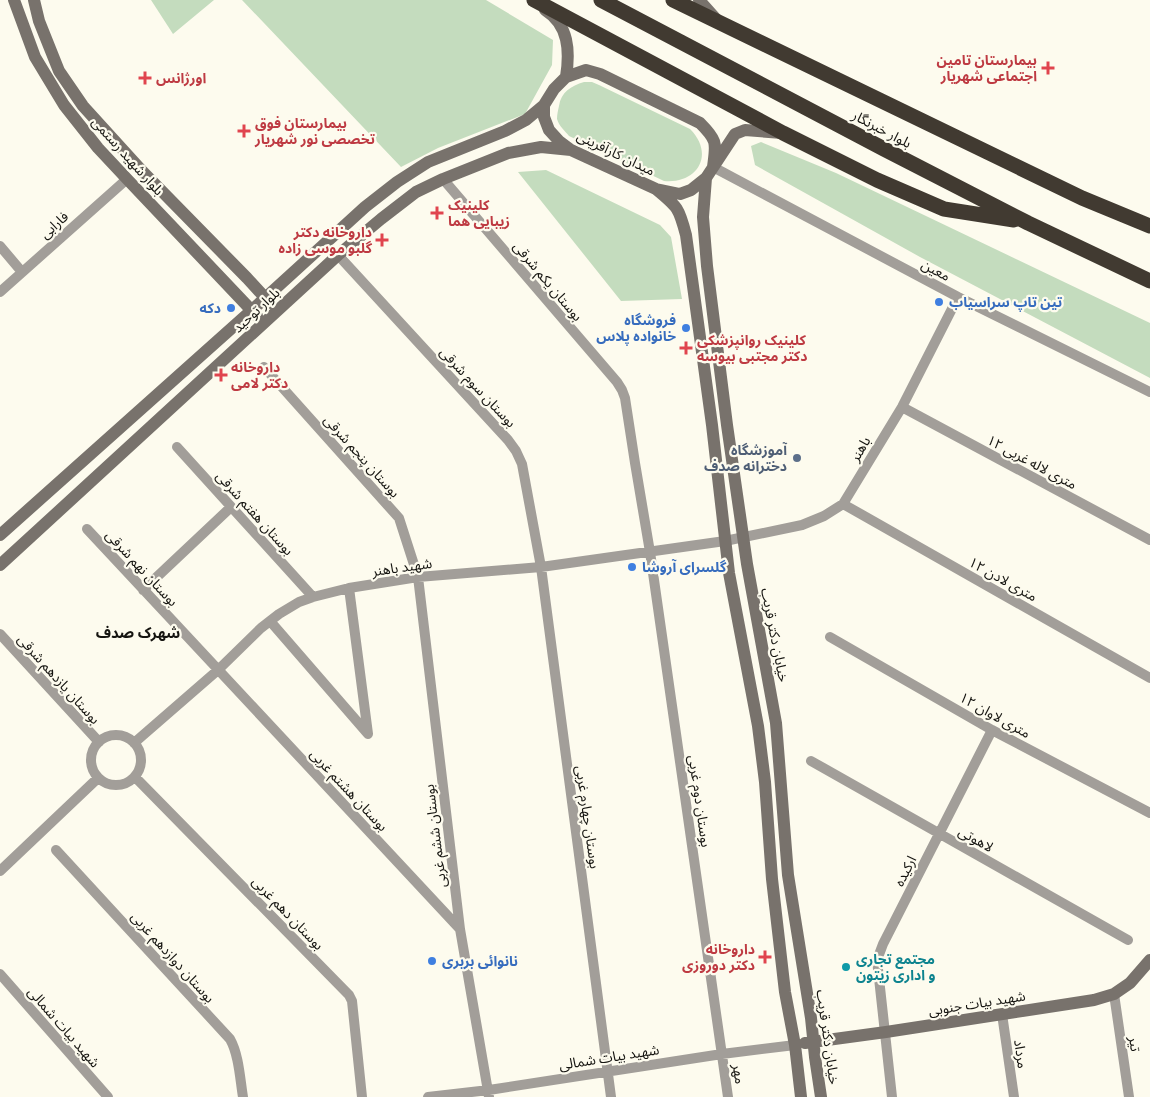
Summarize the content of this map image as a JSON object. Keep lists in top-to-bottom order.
{
  "streets": {
    "highway": ["بلوار خبرنگار"],
    "main road": [
      "میدان کارآفرینی",
      "بلوار شهید رستمی",
      "بلوار توحید",
      "خیابان دکتر قریب",
      "شهید بیات جنوبی"
    ],
    "street": [
      "فارابی",
      "معین",
      "بوستان یکم شرقی",
      "بوستان سوم شرقی",
      "باهنر",
      "بوستان پنجم شرقی",
      "۱۲ متری لاله غربی",
      "بوستان هفتم شرقی",
      "شهید باهنر",
      "بوستان نهم شرقی",
      "۱۲ متری لادن",
      "بوستان یازدهم شرقی",
      "۱۲ متری لاوان",
      "بوستان هشتم غربی",
      "بوستان دوم غربی",
      "بوستان چهارم غربی",
      "بوستان ششم غربی",
      "لاهوتی",
      "ارکیده",
      "بوستان دهم غربی",
      "بوستان دوازدهم غربی",
      "شهید بیات شمالی",
      "تیر",
      "مرداد",
      "مهر"
    ]
  },
  "crossings": [
    ["میدان کارآفرینی", "معین"],
    ["میدان کارآفرینی", "بلوار توحید"],
    ["میدان کارآفرینی", "خیابان دکتر قریب"],
    ["بلوار شهید رستمی", "فارابی"],
    ["بلوار شهید رستمی", "بلوار توحید"],
    ["معین", "باهنر"],
    ["معین", "خیابان دکتر قریب"],
    ["بوستان یکم شرقی", "بلوار توحید"],
    ["بوستان یکم شرقی", "شهید باهنر"],
    ["بوستان یکم شرقی", "بوستان دوم غربی"],
    ["بلوار توحید", "بوستان سوم شرقی"],
    ["بوستان سوم شرقی", "شهید باهنر"],
    ["بوستان سوم شرقی", "بوستان چهارم غربی"],
    ["باهنر", "۱۲ متری لاله غربی"],
    ["باهنر", "شهید باهنر"],
    ["باهنر", "۱۲ متری لادن"],
    ["باهنر", "خیابان دکتر قریب"],
    ["بوستان پنجم شرقی", "شهید باهنر"],
    ["بوستان پنجم شرقی", "بوستان ششم غربی"],
    ["بوستان هفتم شرقی", "شهید باهنر"],
    ["شهید باهنر", "بوستان نهم شرقی"],
    ["شهید باهنر", "بوستان یازدهم شرقی"],
    ["شهید باهنر", "بوستان هشتم غربی"],
    ["شهید باهنر", "بوستان دوم غربی"],
    ["شهید باهنر", "بوستان چهارم غربی"],
    ["شهید باهنر", "بوستان ششم غربی"],
    ["شهید باهنر", "بوستان دهم غربی"],
    ["بوستان نهم شرقی", "بوستان هشتم غربی"],
    ["خیابان دکتر قریب", "شهید بیات جنوبی"],
    ["بوستان یازدهم شرقی", "بوستان دهم غربی"],
    ["۱۲ متری لاوان", "ارکیده"],
    ["بوستان هشتم غربی", "بوستان ششم غربی"],
    ["بوستان دوم غربی", "شهید بیات شمالی"],
    ["بوستان دوم غربی", "مهر"],
    ["بوستان چهارم غربی", "شهید بیات شمالی"],
    ["بوستان ششم غربی", "شهید بیات شمالی"],
    ["لاهوتی", "ارکیده"],
    ["ارکیده", "شهید بیات جنوبی"],
    ["شهید بیات جنوبی", "شهید بیات شمالی"],
    ["شهید بیات جنوبی", "تیر"],
    ["شهید بیات جنوبی", "مرداد"],
    ["شهید بیات شمالی", "مهر"]
  ],
  "districts": ["شهرک صدف"],
  "places": {
    "health": [
      "بیمارستان تامین اجتماعی شهریار",
      "اورژانس",
      "بیمارستان فوق تخصصی نور شهریار",
      "کلینیک زیبایی هما",
      "داروخانه دکتر گلبو موسی زاده",
      "کلینیک روانپزشکی دکتر مجتبی بیوسه",
      "داروخانه دکتر لامی",
      "داروخانه دکتر دوروزی"
    ],
    "other": [
      "تین تاپ سراسیاب",
      "دکه",
      "فروشگاه خانواده پلاس",
      "آموزشگاه دخترانه صدف",
      "گلسرای آروشا",
      "نانوائی بربری",
      "مجتمع تجاری و اداری زیتون"
    ]
  }
}
